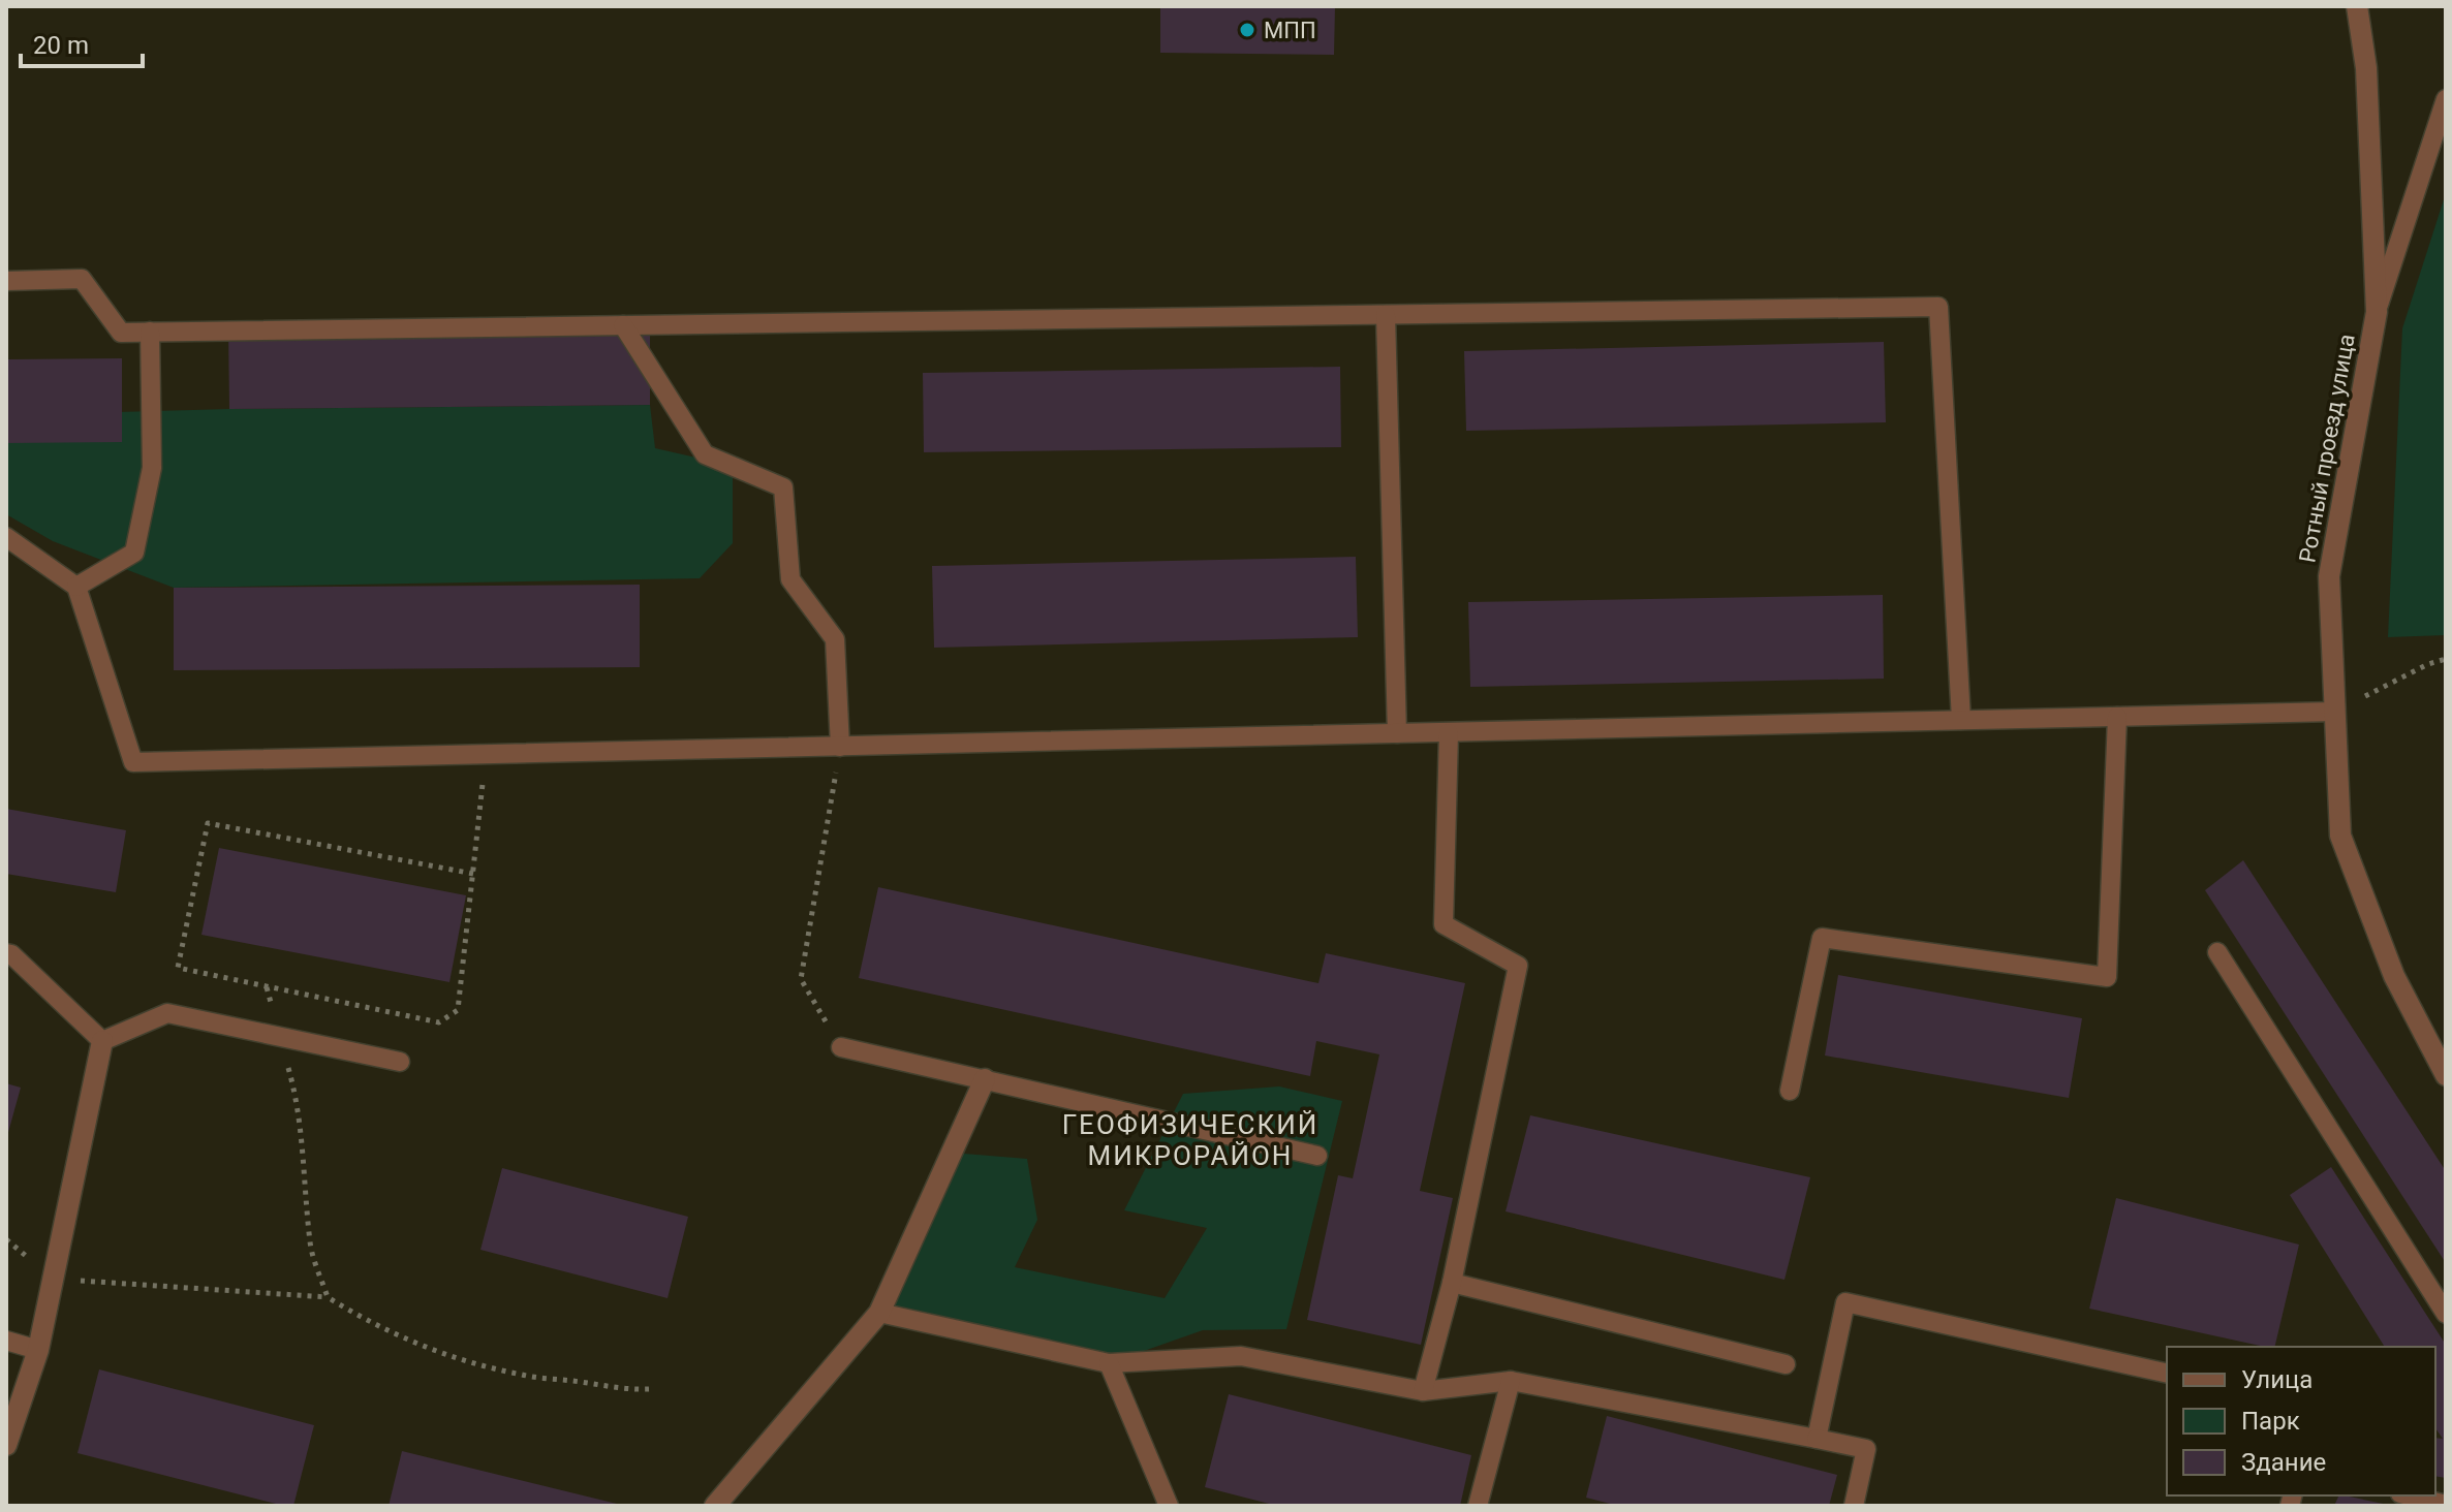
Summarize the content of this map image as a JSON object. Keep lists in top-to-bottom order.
{
  "streets": {
    "street": ["Ротный проезд улица"]
  },
  "districts": ["ГЕОФИЗИЧЕСКИЙ МИКРОРАЙОН"],
  "places": ["МПП"],
  "legend": ["Улица", "Парк", "Здание"],
  "scale_bar": "20 m"
}
